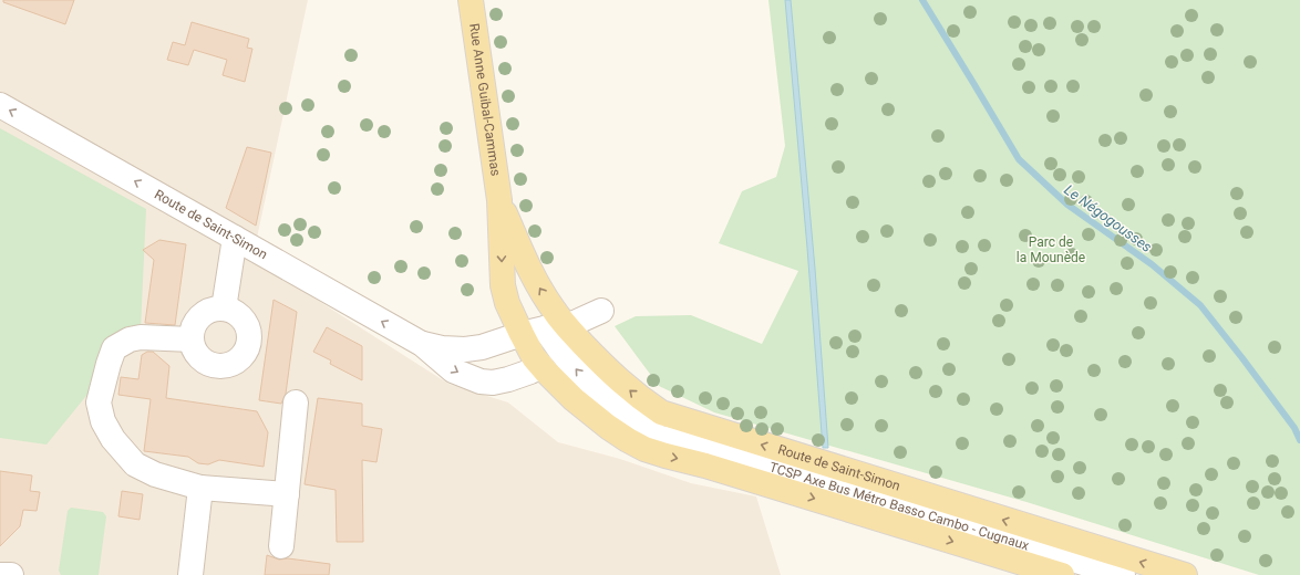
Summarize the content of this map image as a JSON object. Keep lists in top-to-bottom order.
{
  "streets": {
    "main road": ["Rue Anne Guibal-Cammas", "Route de Saint-Simon"],
    "street": ["TCSP Axe Bus Métro Basso Cambo - Cugnaux"]
  },
  "crossings": [
    ["Rue Anne Guibal-Cammas", "Route de Saint-Simon"],
    ["Rue Anne Guibal-Cammas", "TCSP Axe Bus Métro Basso Cambo - Cugnaux"],
    ["Route de Saint-Simon", "TCSP Axe Bus Métro Basso Cambo - Cugnaux"]
  ],
  "water": ["Le Négogousses"],
  "parks": ["Parc de la Mounède"]
}
